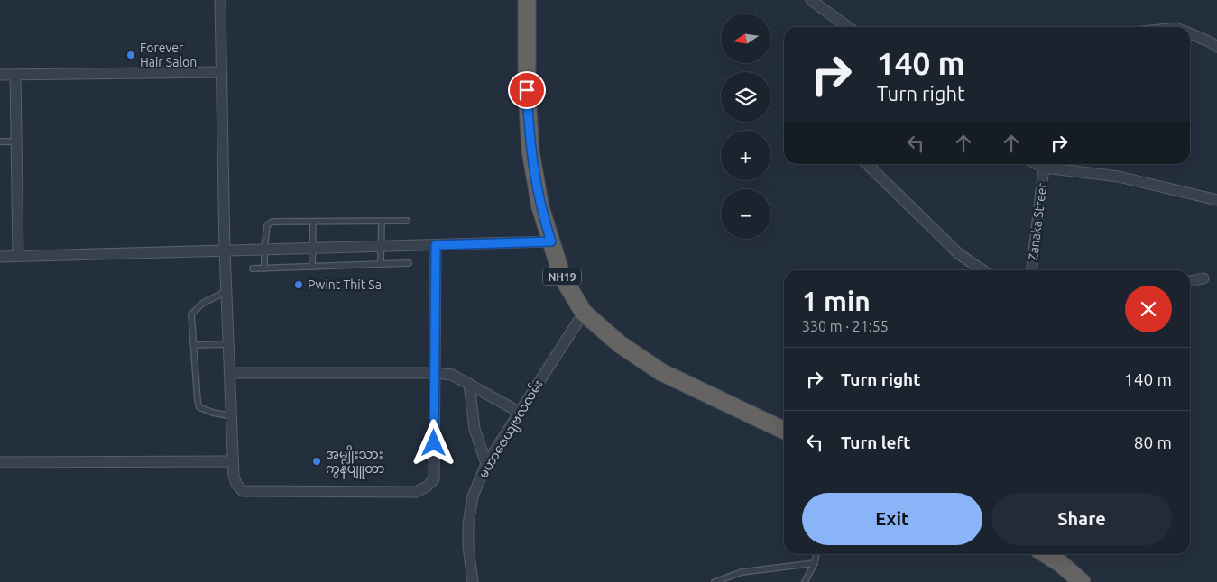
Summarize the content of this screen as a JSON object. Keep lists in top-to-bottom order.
{
  "streets": {
    "highway": ["NH19"],
    "street": ["Zanaka Street", "မဟာဇေယျဗလလမ်း"]
  },
  "crossings": [
    ["NH19", "မဟာဇေယျဗလလမ်း"]
  ],
  "places": ["Forever Hair Salon", "Pwint Thit Sa", "အမျိုးသား ကွန်ပျူတာ"],
  "north": "left",
  "page": {
    "map_buttons": ["+", "−"],
    "turn": ["140 m", "Turn right"],
    "heading": ["1 min", "330 m · 21:55"],
    "list": [
      {
        "name": "Turn right",
        "value": "140 m"
      },
      {
        "name": "Turn left",
        "value": "80 m"
      }
    ],
    "buttons": ["Exit", "Share"]
  }
}
